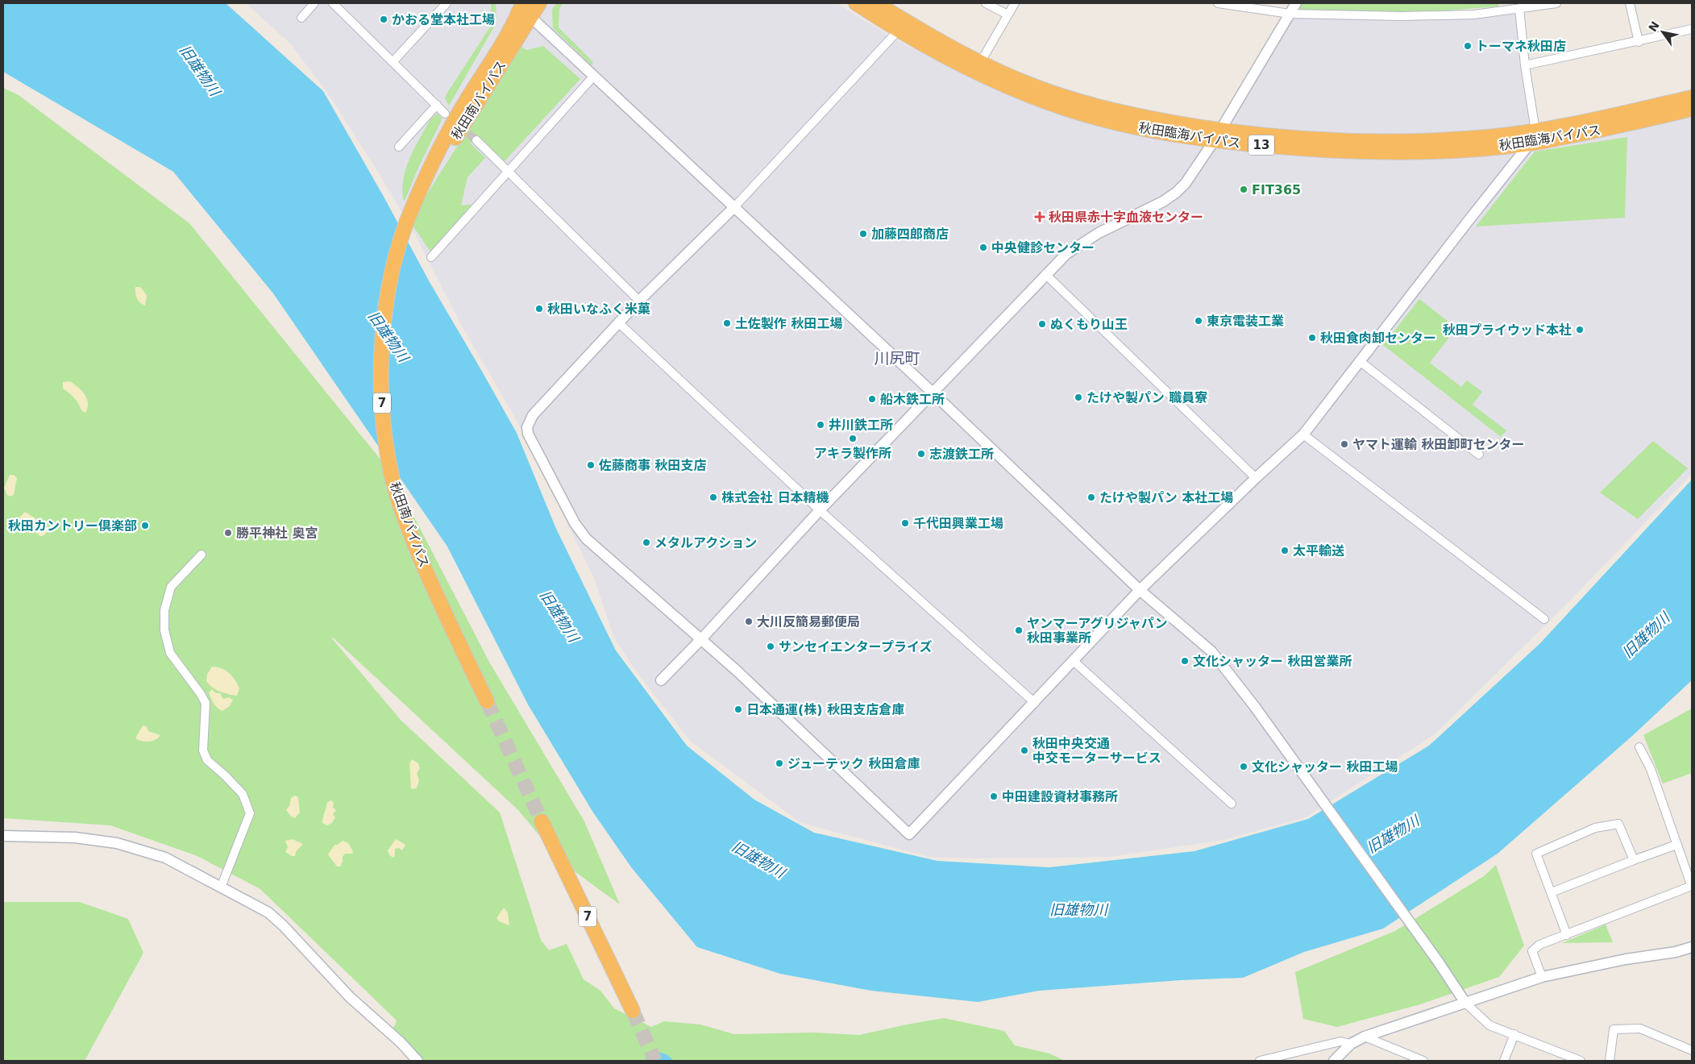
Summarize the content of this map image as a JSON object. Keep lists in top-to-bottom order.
{
  "streets": {
    "highway": [
      "秋田南バイパス",
      "秋田臨海バイパス",
      "13",
      "7"
    ]
  },
  "districts": ["川尻町"],
  "water": ["旧雄物川"],
  "places": {
    "other": [
      "かおる堂本社工場",
      "トーマネ秋田店",
      "FIT365",
      "加藤四郎商店",
      "中央健診センター",
      "秋田いなふく米菓",
      "東京電装工業",
      "土佐製作 秋田工場",
      "ぬくもり山王",
      "秋田プライウッド本社",
      "秋田食肉卸センター",
      "たけや製パン 職員寮",
      "船木鉄工所",
      "井川鉄工所",
      "アキラ製作所",
      "ヤマト運輸 秋田卸町センター",
      "志渡鉄工所",
      "佐藤商事 秋田支店",
      "株式会社 日本精機",
      "たけや製パン 本社工場",
      "千代田興業工場",
      "秋田カントリー倶楽部",
      "勝平神社 奥宮",
      "メタルアクション",
      "太平輸送",
      "大川反簡易郵便局",
      "ヤンマーアグリジャパン 秋田事業所",
      "サンセイエンタープライズ",
      "文化シャッター 秋田営業所",
      "日本通運(株) 秋田支店倉庫",
      "秋田中央交通 中交モーターサービス",
      "ジューテック 秋田倉庫",
      "文化シャッター 秋田工場",
      "中田建設資材事務所"
    ],
    "health": ["秋田県赤十字血液センター"]
  },
  "north": "top left"
}
